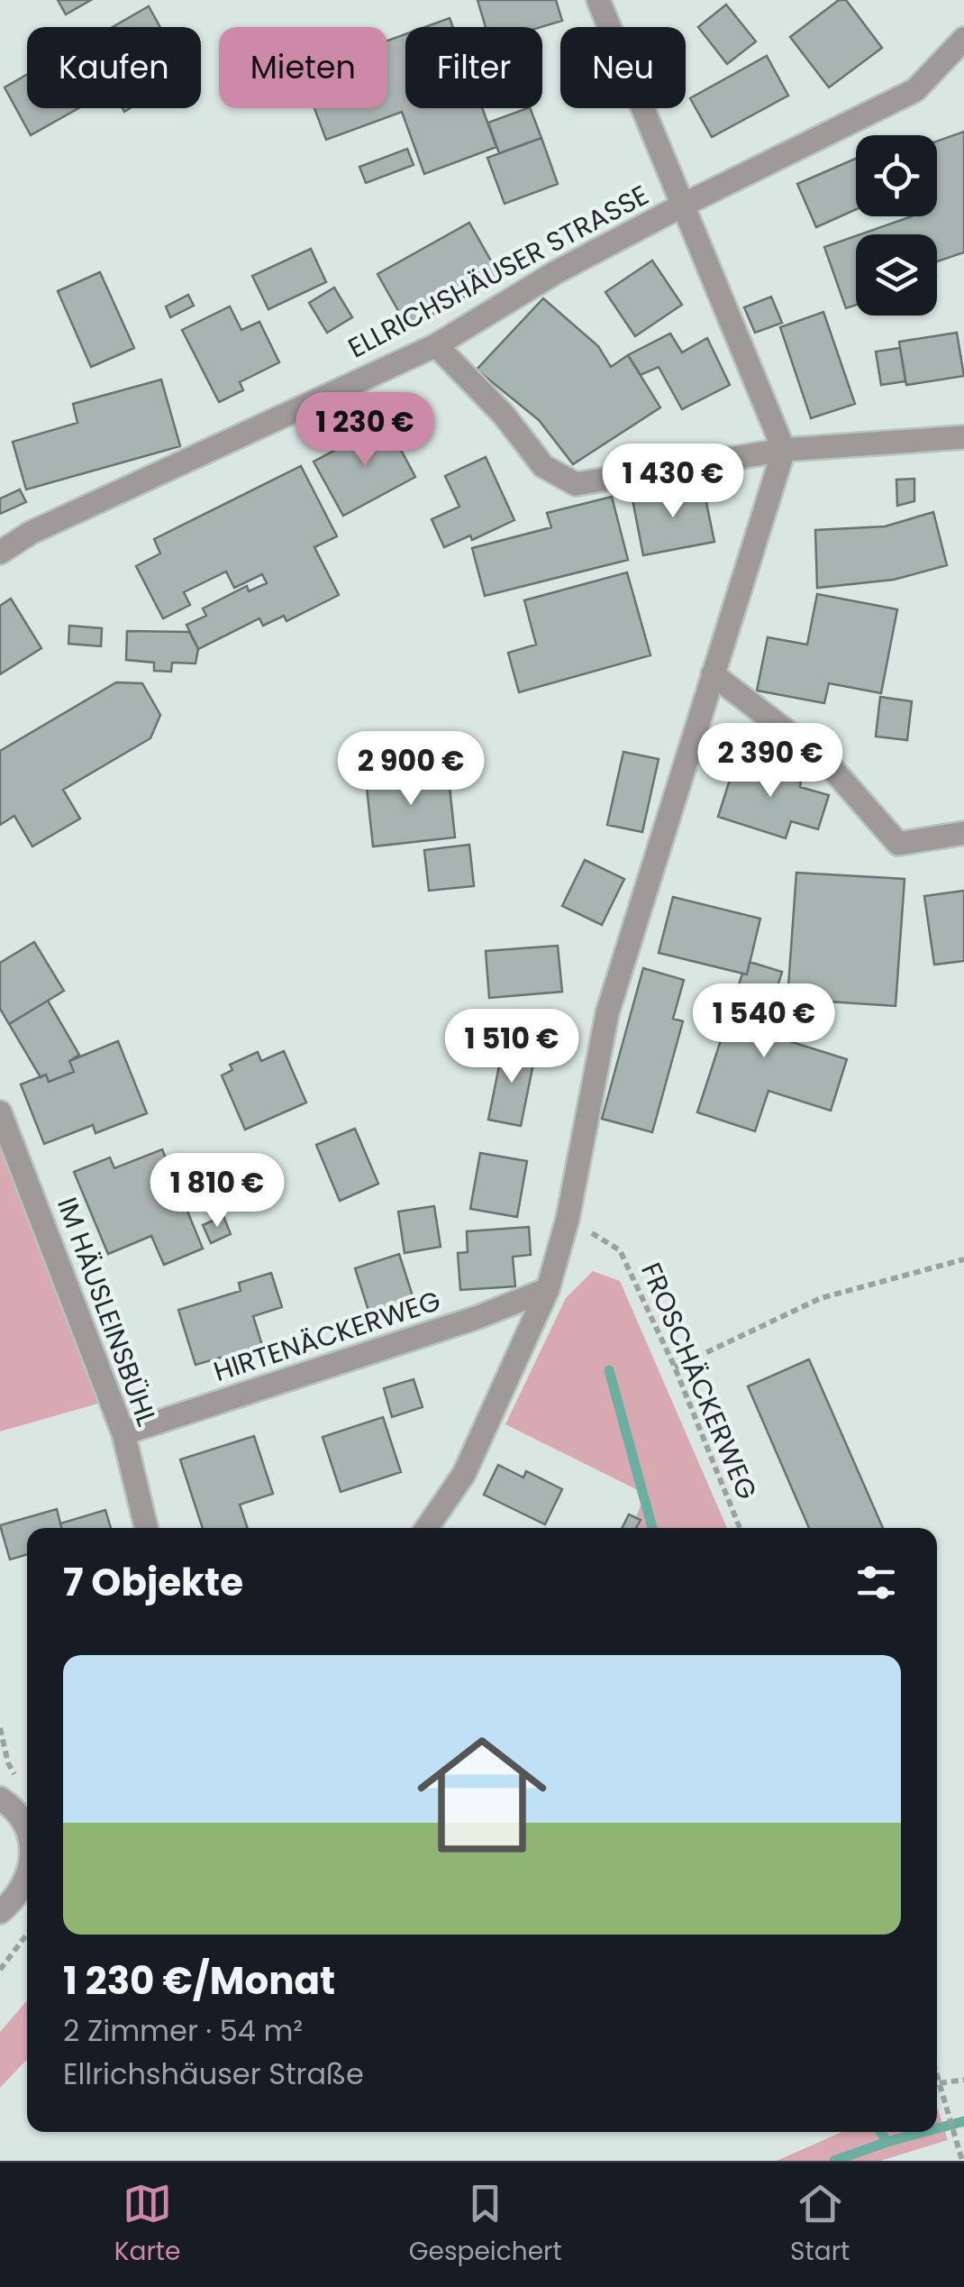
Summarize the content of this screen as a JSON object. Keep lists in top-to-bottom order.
{
  "streets": {
    "street": ["ELLRICHSHÄUSER STRASSE", "IM HÄUSLEINSBÜHL", "HIRTENÄCKERWEG"],
    "path": ["FROSCHÄCKERWEG"]
  },
  "crossings": [
    ["IM HÄUSLEINSBÜHL", "HIRTENÄCKERWEG"]
  ],
  "page": {
    "chip": [
      "Kaufen",
      "Mieten",
      "Filter",
      "Neu"
    ],
    "price": [
      "1 230 €",
      "1 430 €",
      "2 390 €",
      "2 900 €",
      "1 540 €",
      "1 510 €",
      "1 810 €"
    ],
    "heading": "7 Objekte",
    "list": [
      {
        "name": "1 230 €/Monat",
        "note": "2 Zimmer · 54 m² · Ellrichshäuser Straße"
      }
    ],
    "tabs": ["Karte", "Gespeichert", "Start"]
  }
}
